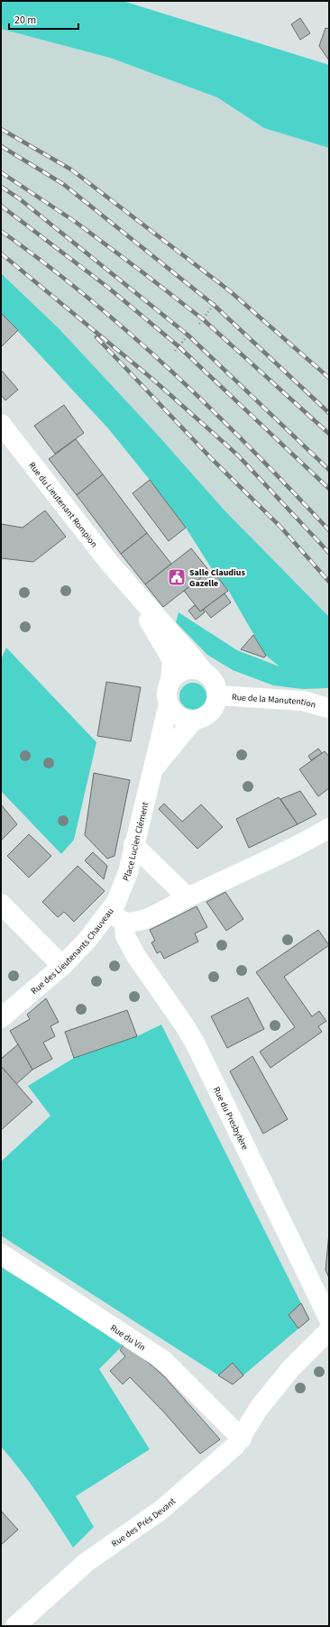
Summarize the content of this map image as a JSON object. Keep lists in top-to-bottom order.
{
  "streets": {
    "street": [
      "Rue du Lieutenant Rompion",
      "Rue de la Manutention",
      "Place Lucien Clément",
      "Rue des Lieutenants Chauveau",
      "Rue du Presbytère",
      "Rue du Vin",
      "Rue des Prés Devant"
    ]
  },
  "crossings": [
    ["Rue du Lieutenant Rompion", "Rue de la Manutention"],
    ["Rue du Lieutenant Rompion", "Place Lucien Clément"],
    ["Rue de la Manutention", "Place Lucien Clément"],
    ["Place Lucien Clément", "Rue des Lieutenants Chauveau"],
    ["Place Lucien Clément", "Rue du Presbytère"],
    ["Rue des Lieutenants Chauveau", "Rue du Presbytère"],
    ["Rue du Vin", "Rue des Prés Devant"]
  ],
  "places": {
    "public building": ["Salle Claudius Gazelle"]
  },
  "scale_bar": "20 m"
}
